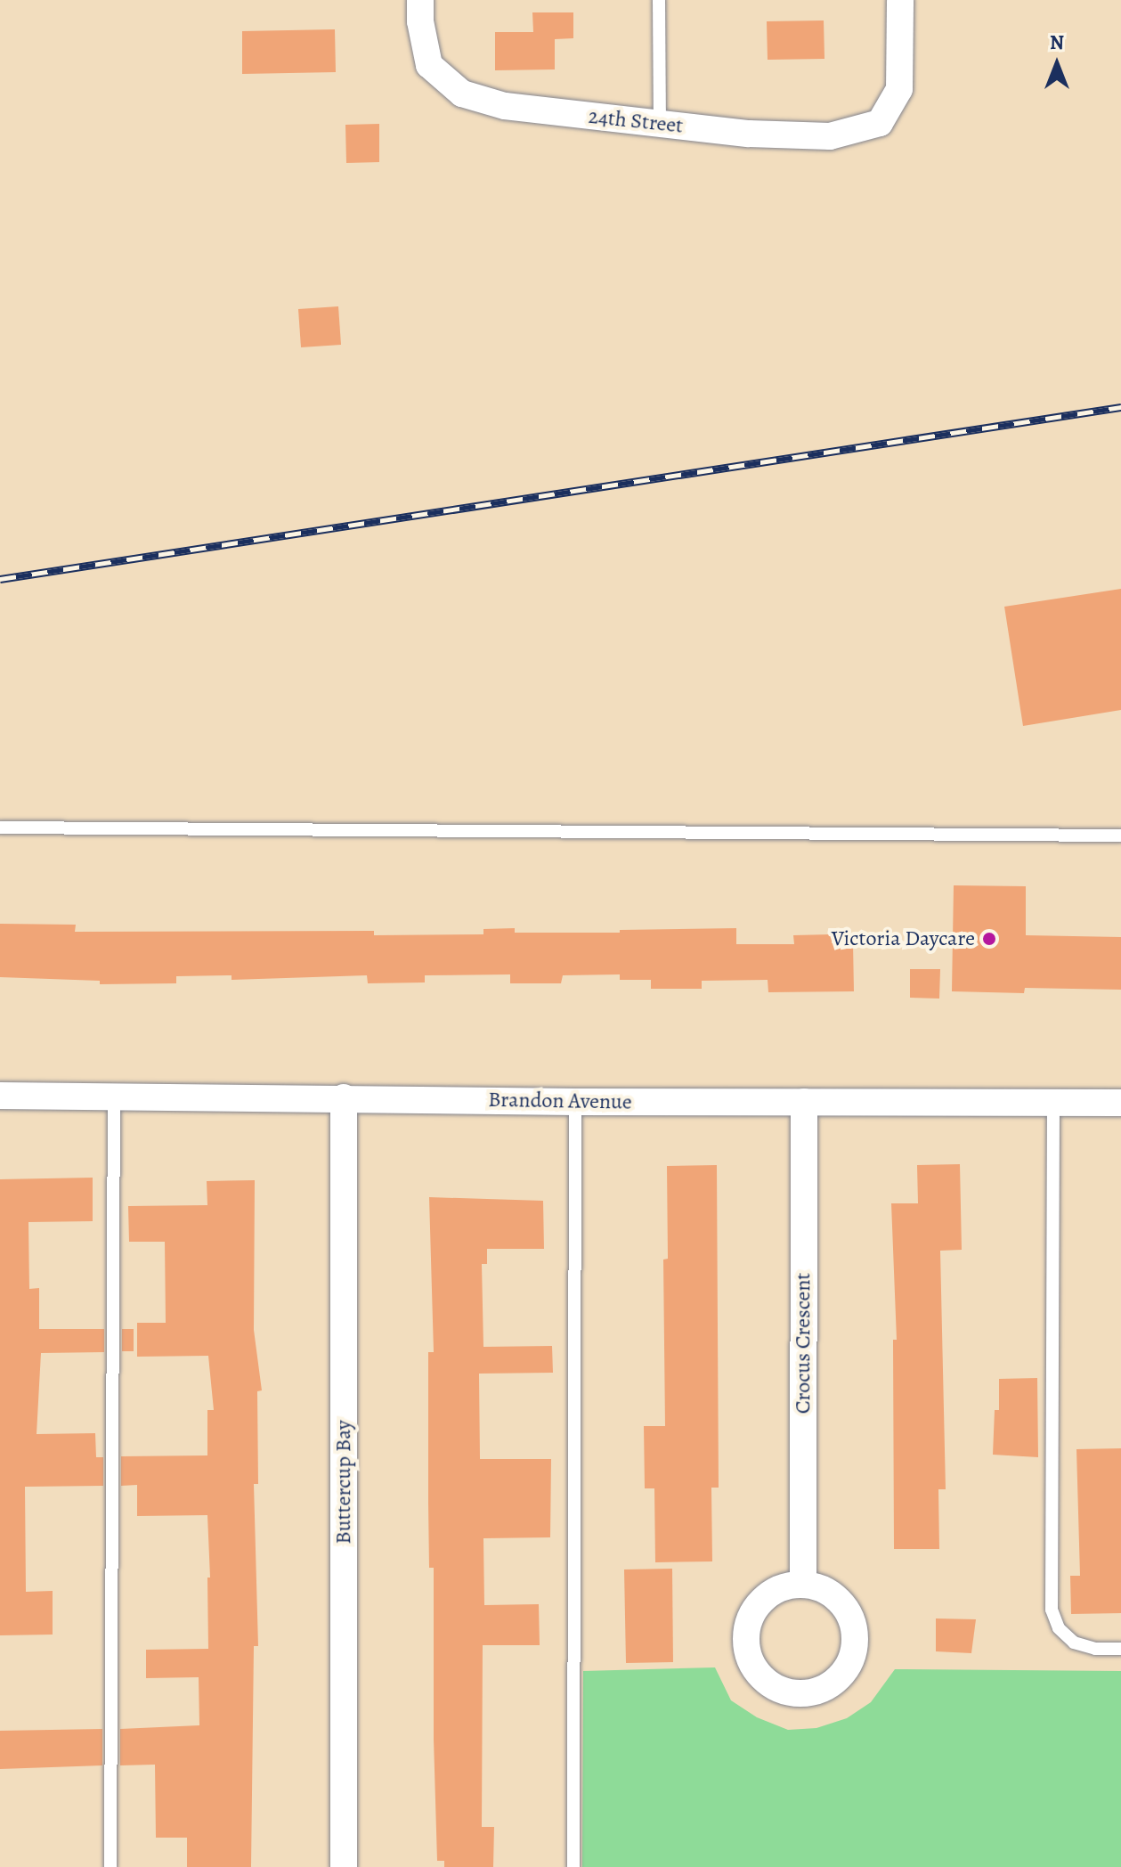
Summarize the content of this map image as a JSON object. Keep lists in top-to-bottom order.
{
  "streets": {
    "street": [
      "24th Street",
      "Brandon Avenue",
      "Crocus Crescent",
      "Buttercup Bay"
    ]
  },
  "crossings": [
    ["Brandon Avenue", "Crocus Crescent"],
    ["Brandon Avenue", "Buttercup Bay"]
  ],
  "places": ["Victoria Daycare"],
  "north": "top"
}
